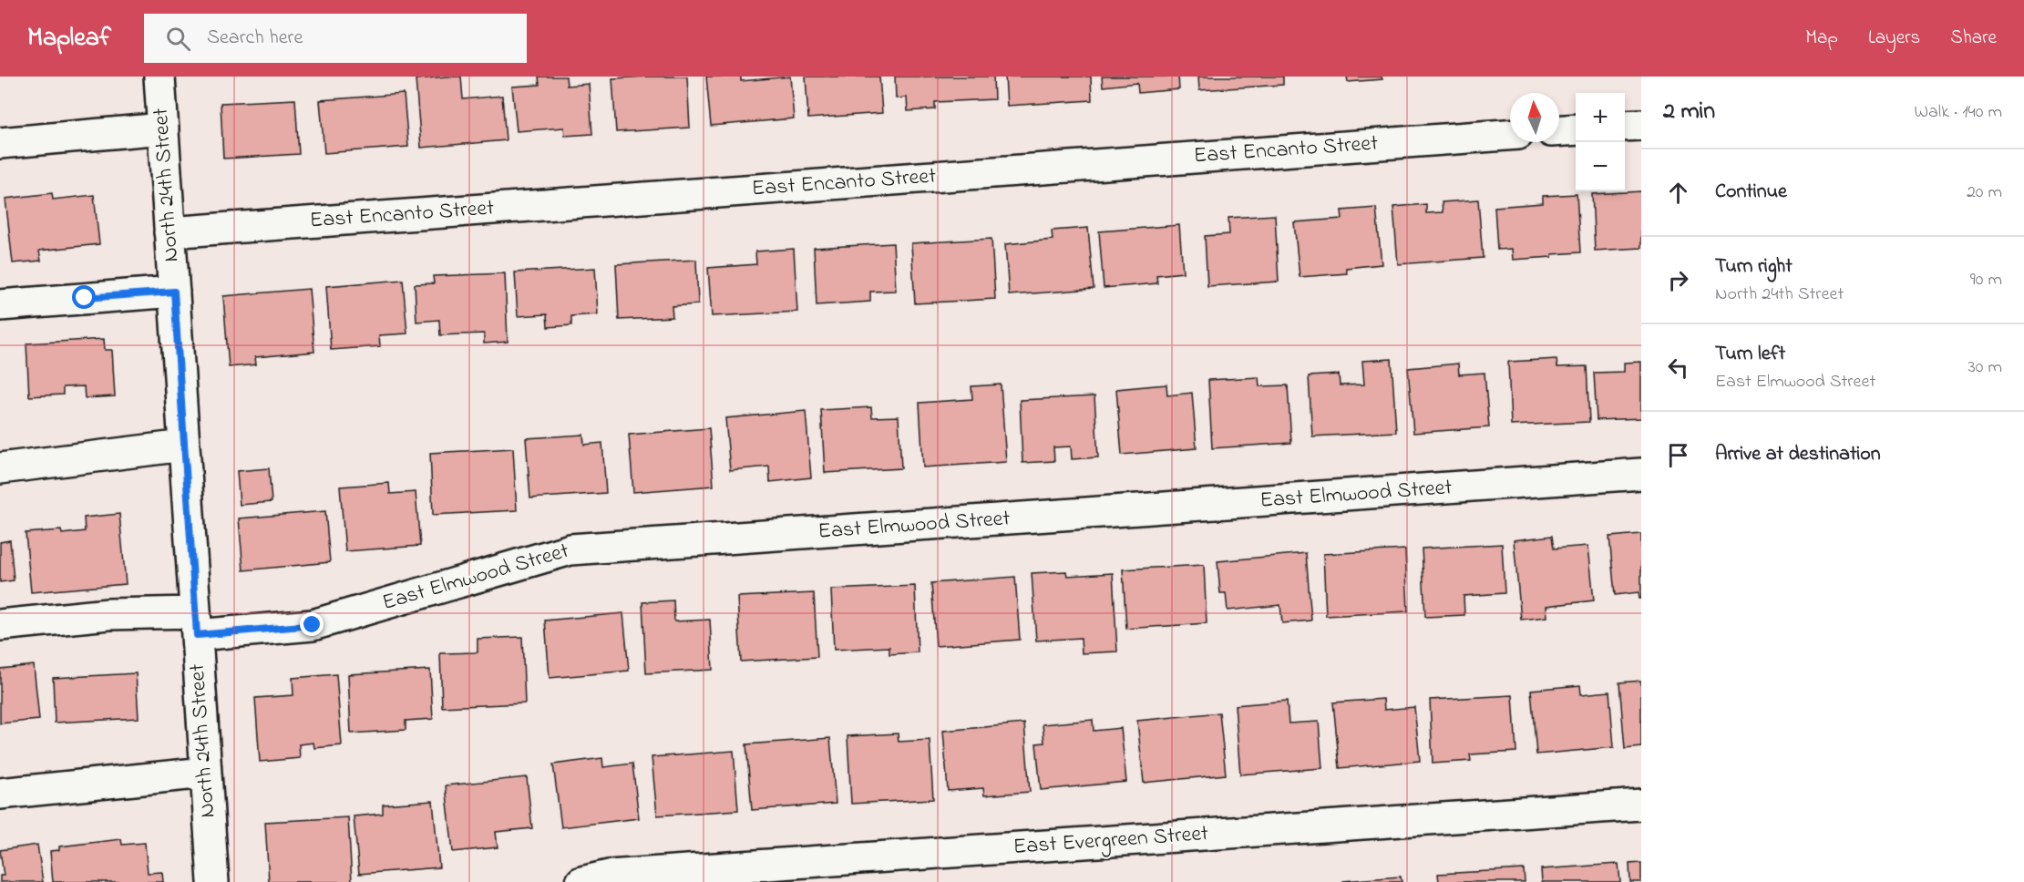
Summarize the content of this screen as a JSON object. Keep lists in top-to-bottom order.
{
  "streets": {
    "street": [
      "East Encanto Street",
      "North 24th Street",
      "East Elmwood Street",
      "East Evergreen Street"
    ]
  },
  "crossings": [
    ["East Encanto Street", "North 24th Street"],
    ["North 24th Street", "East Elmwood Street"]
  ],
  "north": "top",
  "page": {
    "header": "Mapleaf",
    "search": "Search here",
    "nav": ["Map", "Layers", "Share"],
    "heading": ["2 min", "Walk · 140 m"],
    "map_buttons": ["+", "−"],
    "list": [
      ["Continue", "20 m"],
      ["Turn right", "North 24th Street", "90 m"],
      ["Turn left", "East Elmwood Street", "30 m"],
      "Arrive at destination"
    ]
  }
}
